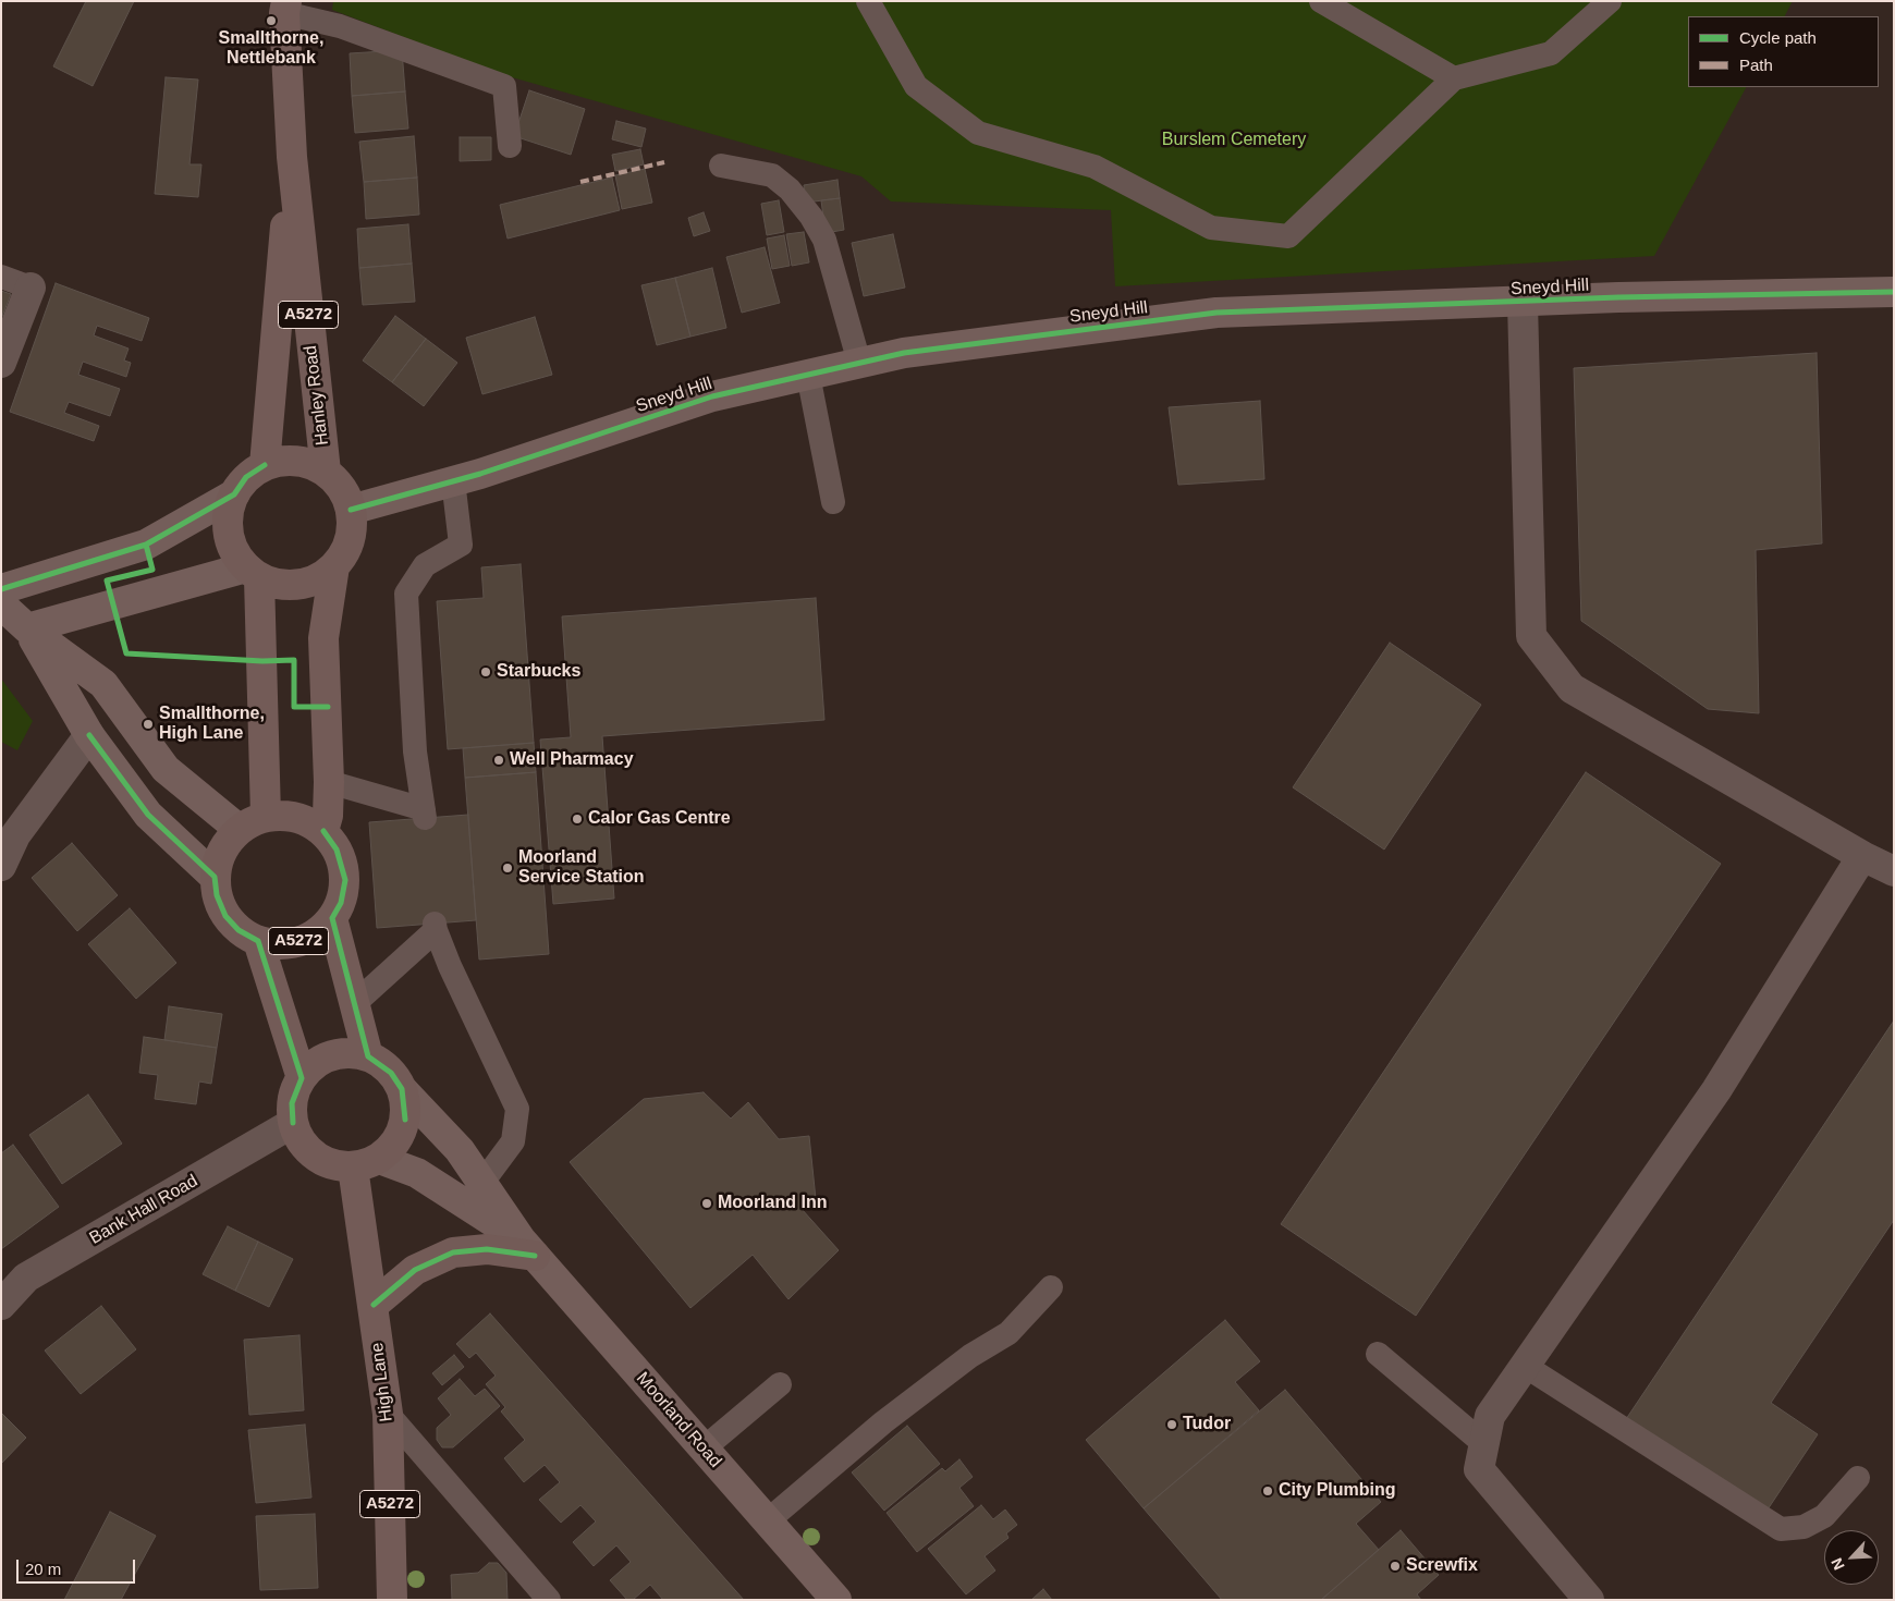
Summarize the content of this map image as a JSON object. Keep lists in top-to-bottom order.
{
  "streets": {
    "main road": [
      "Sneyd Hill",
      "A5272",
      "Hanley Road",
      "High Lane",
      "Moorland Road"
    ],
    "street": ["Bank Hall Road"]
  },
  "crossings": [
    ["Sneyd Hill", "Hanley Road"],
    ["A5272", "Bank Hall Road"],
    ["A5272", "High Lane"],
    ["A5272", "Moorland Road"],
    ["Bank Hall Road", "High Lane"],
    ["Bank Hall Road", "Moorland Road"],
    ["High Lane", "Moorland Road"]
  ],
  "parks": ["Burslem Cemetery"],
  "places": [
    "Smallthorne, Nettlebank",
    "Starbucks",
    "Smallthorne, High Lane",
    "Well Pharmacy",
    "Calor Gas Centre",
    "Moorland Service Station",
    "Moorland Inn",
    "Tudor",
    "City Plumbing",
    "Screwfix"
  ],
  "legend": ["Cycle path", "Path"],
  "scale_bar": "20 m",
  "north": "bottom left"
}
